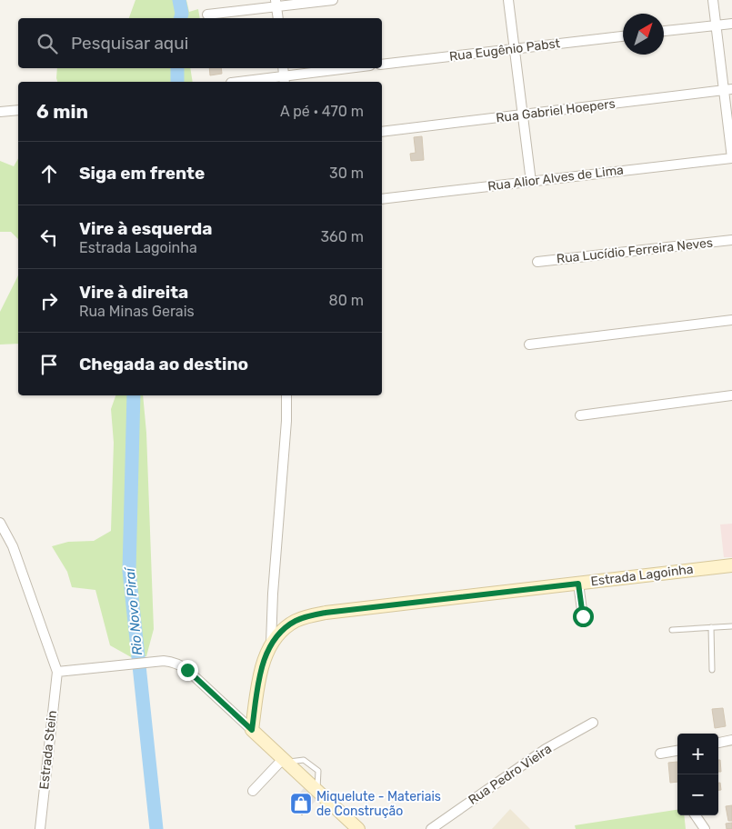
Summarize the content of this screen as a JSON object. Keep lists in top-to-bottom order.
{
  "streets": {
    "main road": ["Estrada Lagoinha"],
    "street": [
      "Rua Eugênio Pabst",
      "Rua Gabriel Hoepers",
      "Rua Alior Alves de Lima",
      "Rua Lucídio Ferreira Neves",
      "Estrada Stein",
      "Rua Pedro Vieira"
    ]
  },
  "water": ["Rio Novo Piraí"],
  "places": {
    "shop": ["Miquelute - Materiais de Construção"]
  },
  "north": "top right",
  "page": {
    "search": "Pesquisar aqui",
    "heading": ["6 min", "A pé · 470 m"],
    "list": [
      ["Siga em frente", "30 m"],
      ["Vire à esquerda", "Estrada Lagoinha", "360 m"],
      ["Vire à direita", "Rua Minas Gerais", "80 m"],
      "Chegada ao destino"
    ],
    "map_buttons": ["+", "−"]
  }
}
